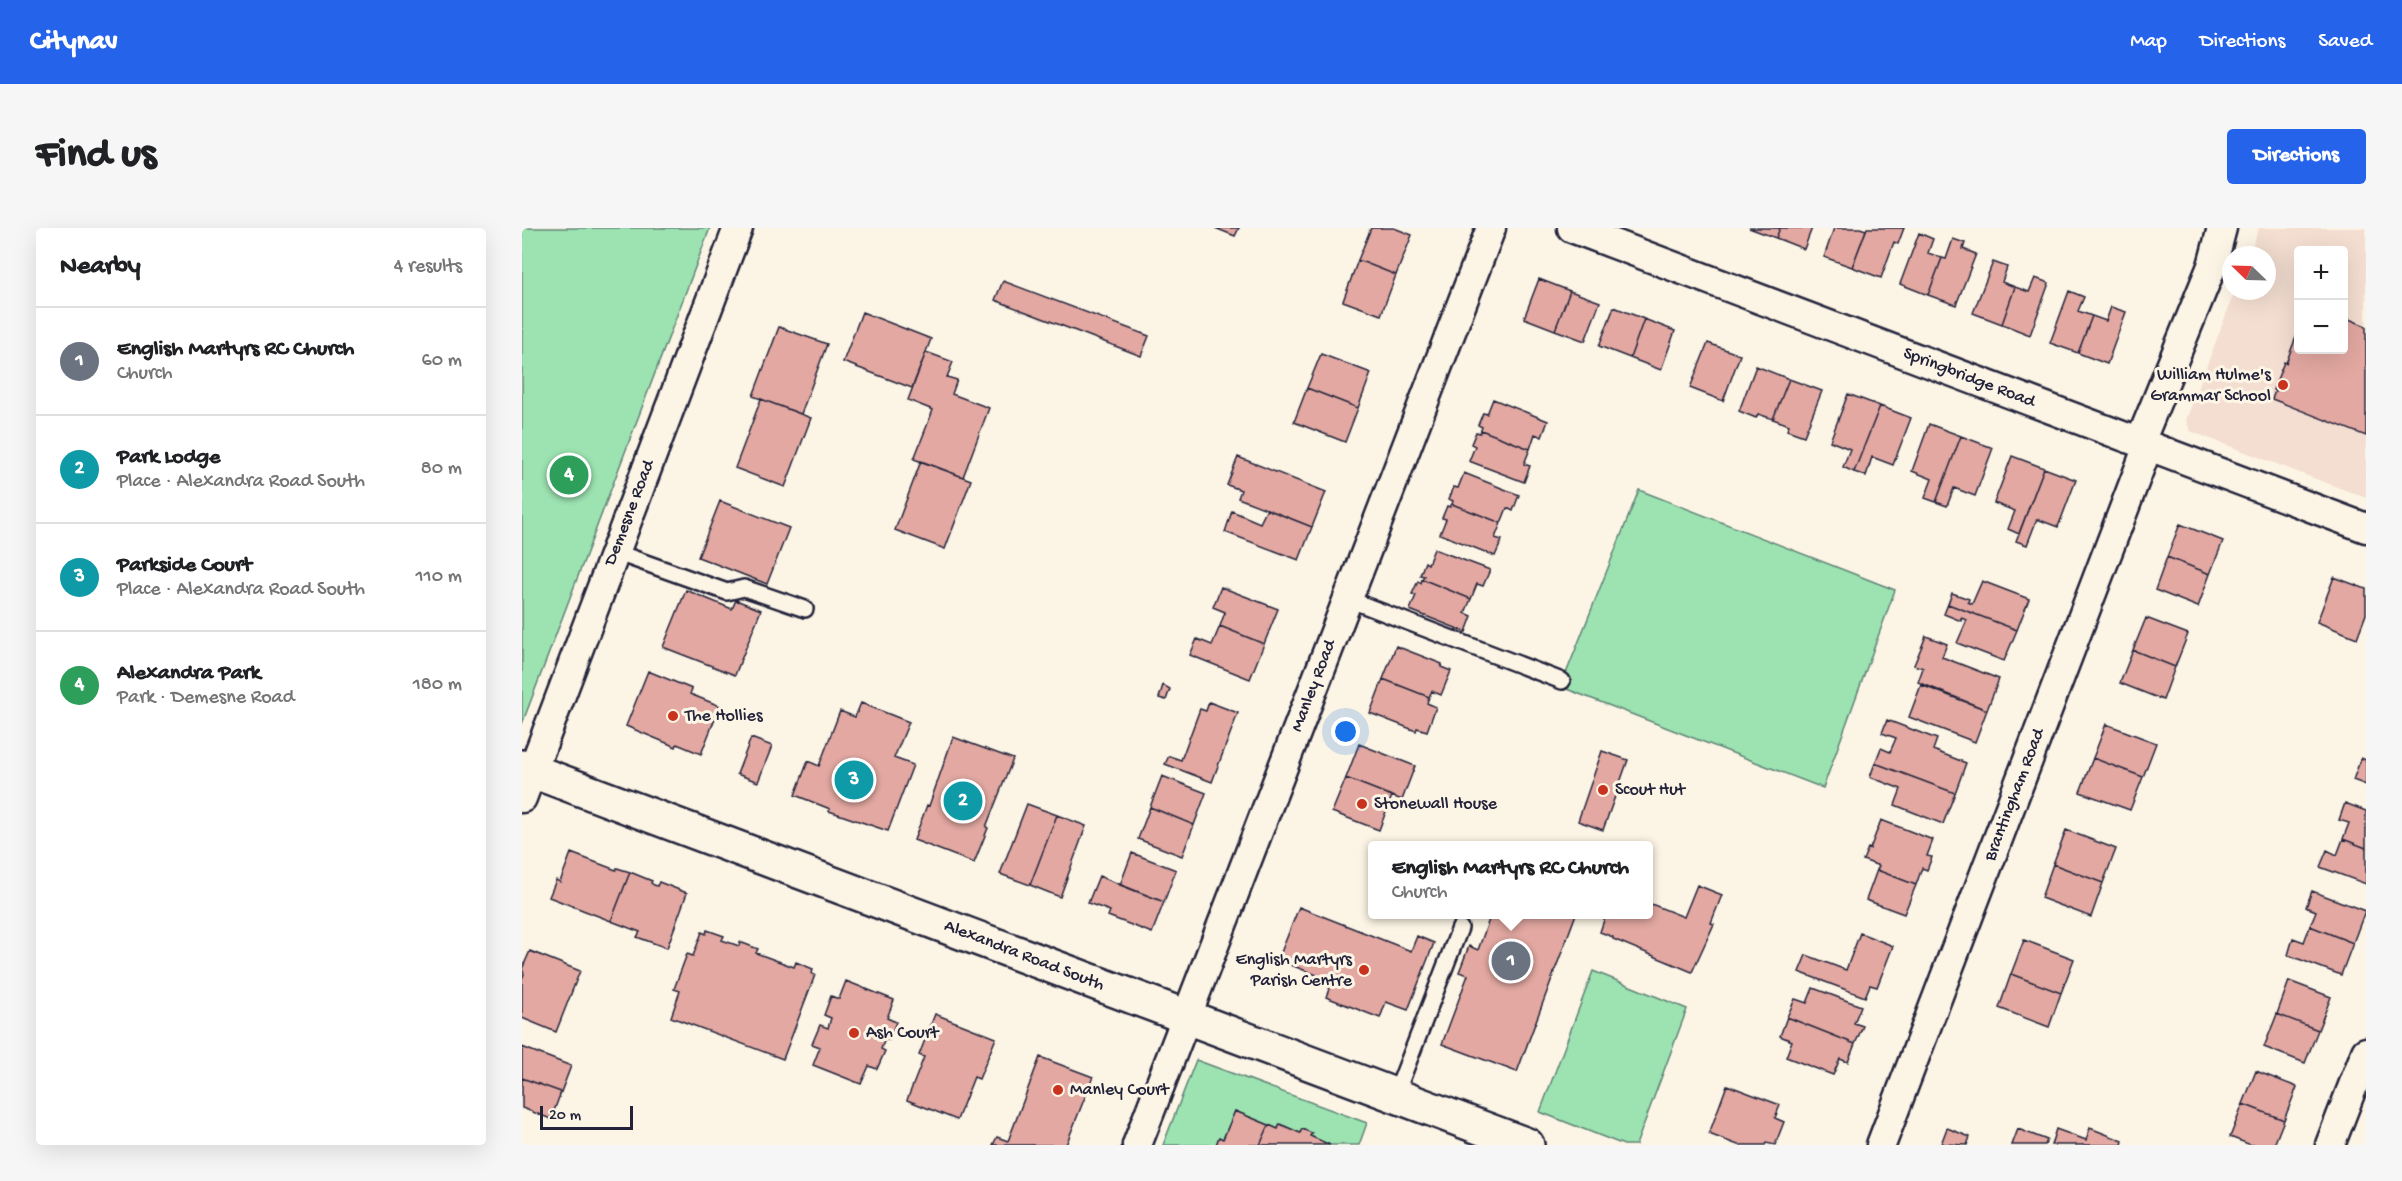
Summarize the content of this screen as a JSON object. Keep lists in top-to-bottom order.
{
  "streets": {
    "street": [
      "Springbridge Road",
      "Demesne Road",
      "Manley Road",
      "Brantingham Road",
      "Alexandra Road South"
    ]
  },
  "crossings": [
    ["Springbridge Road", "Brantingham Road"],
    ["Demesne Road", "Alexandra Road South"],
    ["Manley Road", "Alexandra Road South"]
  ],
  "places": [
    "William Hulme's Grammar School",
    "The Hollies",
    "Scout Hut",
    "Stonewall House",
    "English Martyrs Parish Centre",
    "Ash Court",
    "Manley Court"
  ],
  "scale_bar": "20 m",
  "north": "top left",
  "page": {
    "header": "Citynav",
    "nav": ["Map", "Directions", "Saved"],
    "buttons": "Directions",
    "title": "Find us",
    "heading": ["Nearby", "4 results"],
    "map_buttons": ["+", "−"],
    "list": [
      {
        "mark": "1",
        "name": "English Martyrs RC Church",
        "note": "Church",
        "value": "60 m"
      },
      {
        "mark": "2",
        "name": "Park Lodge",
        "note": "Place · Alexandra Road South",
        "value": "80 m"
      },
      {
        "mark": "3",
        "name": "Parkside Court",
        "note": "Place · Alexandra Road South",
        "value": "110 m"
      },
      {
        "mark": "4",
        "name": "Alexandra Park",
        "note": "Park · Demesne Road",
        "value": "180 m"
      }
    ],
    "pins": [
      "4",
      "3",
      "2",
      "1"
    ],
    "popup": ["English Martyrs RC Church", "Church"],
    "scale": "20 m"
  }
}
